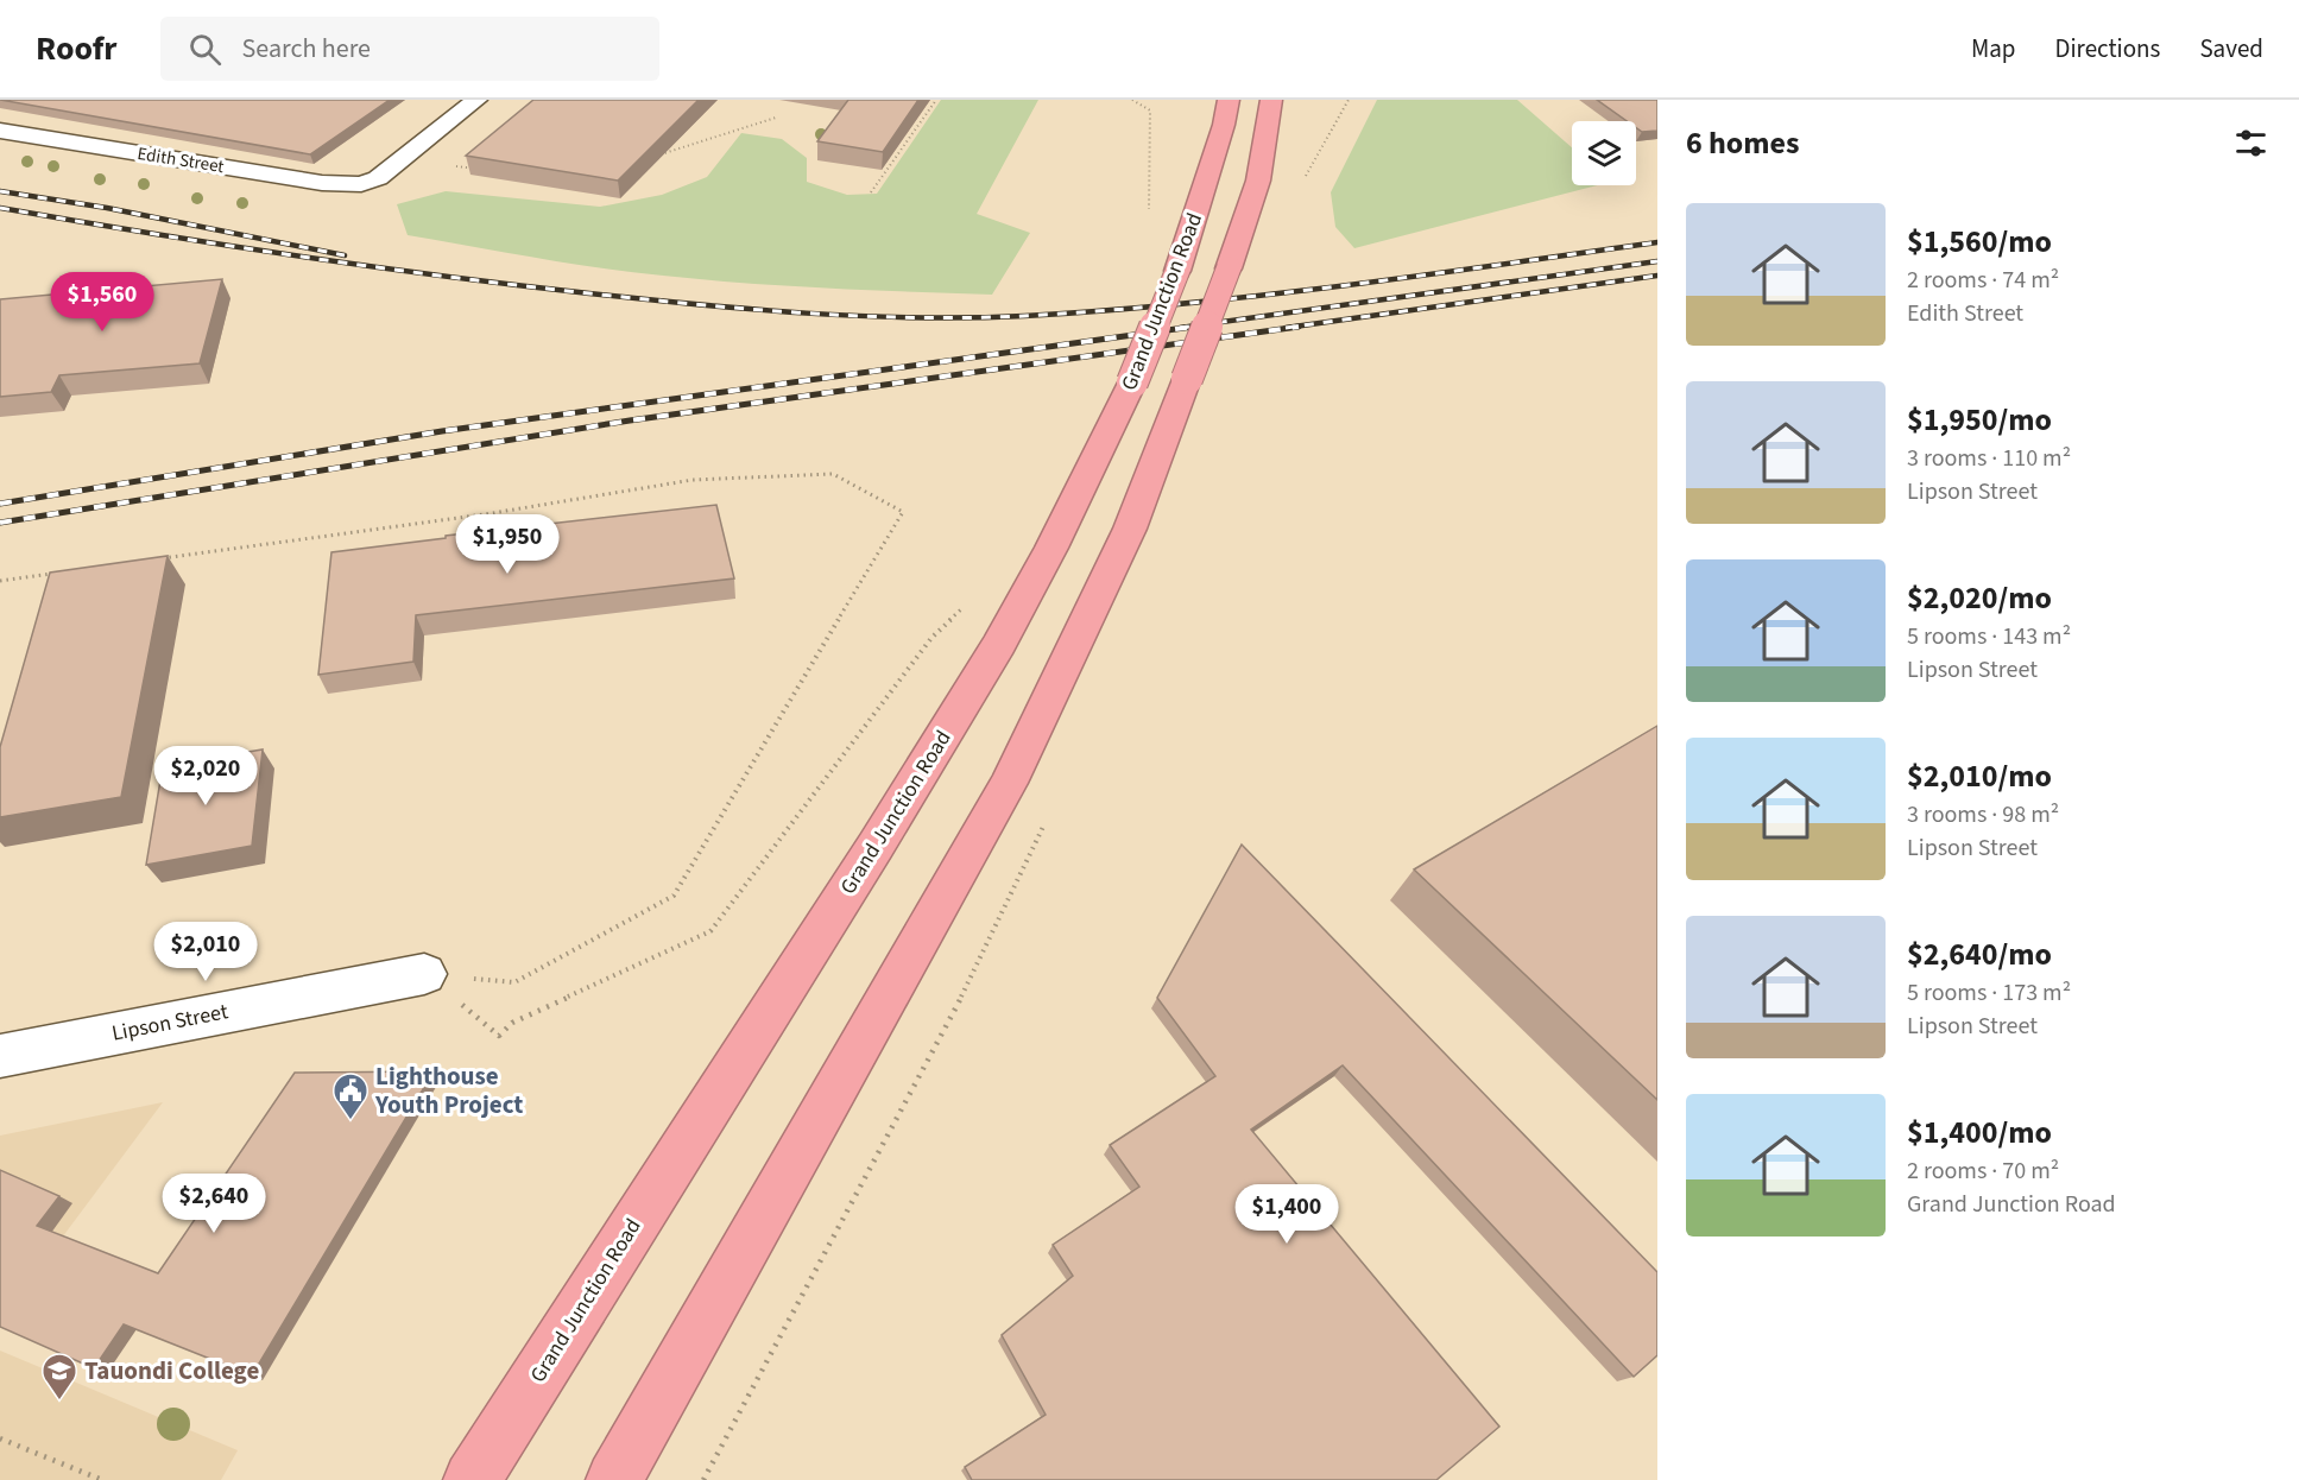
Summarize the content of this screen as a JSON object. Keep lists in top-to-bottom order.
{
  "streets": {
    "highway": ["Grand Junction Road"],
    "street": ["Edith Street", "Lipson Street"]
  },
  "places": {
    "public building": ["Lighthouse Youth Project"],
    "school or university": ["Tauondi College"]
  },
  "page": {
    "header": "Roofr",
    "search": "Search here",
    "nav": ["Map", "Directions", "Saved"],
    "heading": "6 homes",
    "list": [
      {
        "name": "$1,560/mo",
        "note": "2 rooms · 74 m² · Edith Street"
      },
      {
        "name": "$1,950/mo",
        "note": "3 rooms · 110 m² · Lipson Street"
      },
      {
        "name": "$2,020/mo",
        "note": "5 rooms · 143 m² · Lipson Street"
      },
      {
        "name": "$2,010/mo",
        "note": "3 rooms · 98 m² · Lipson Street"
      },
      {
        "name": "$2,640/mo",
        "note": "5 rooms · 173 m² · Lipson Street"
      },
      {
        "name": "$1,400/mo",
        "note": "2 rooms · 70 m² · Grand Junction Road"
      }
    ],
    "price": [
      "$1,560",
      "$1,950",
      "$2,020",
      "$2,010",
      "$2,640",
      "$1,400"
    ]
  }
}
